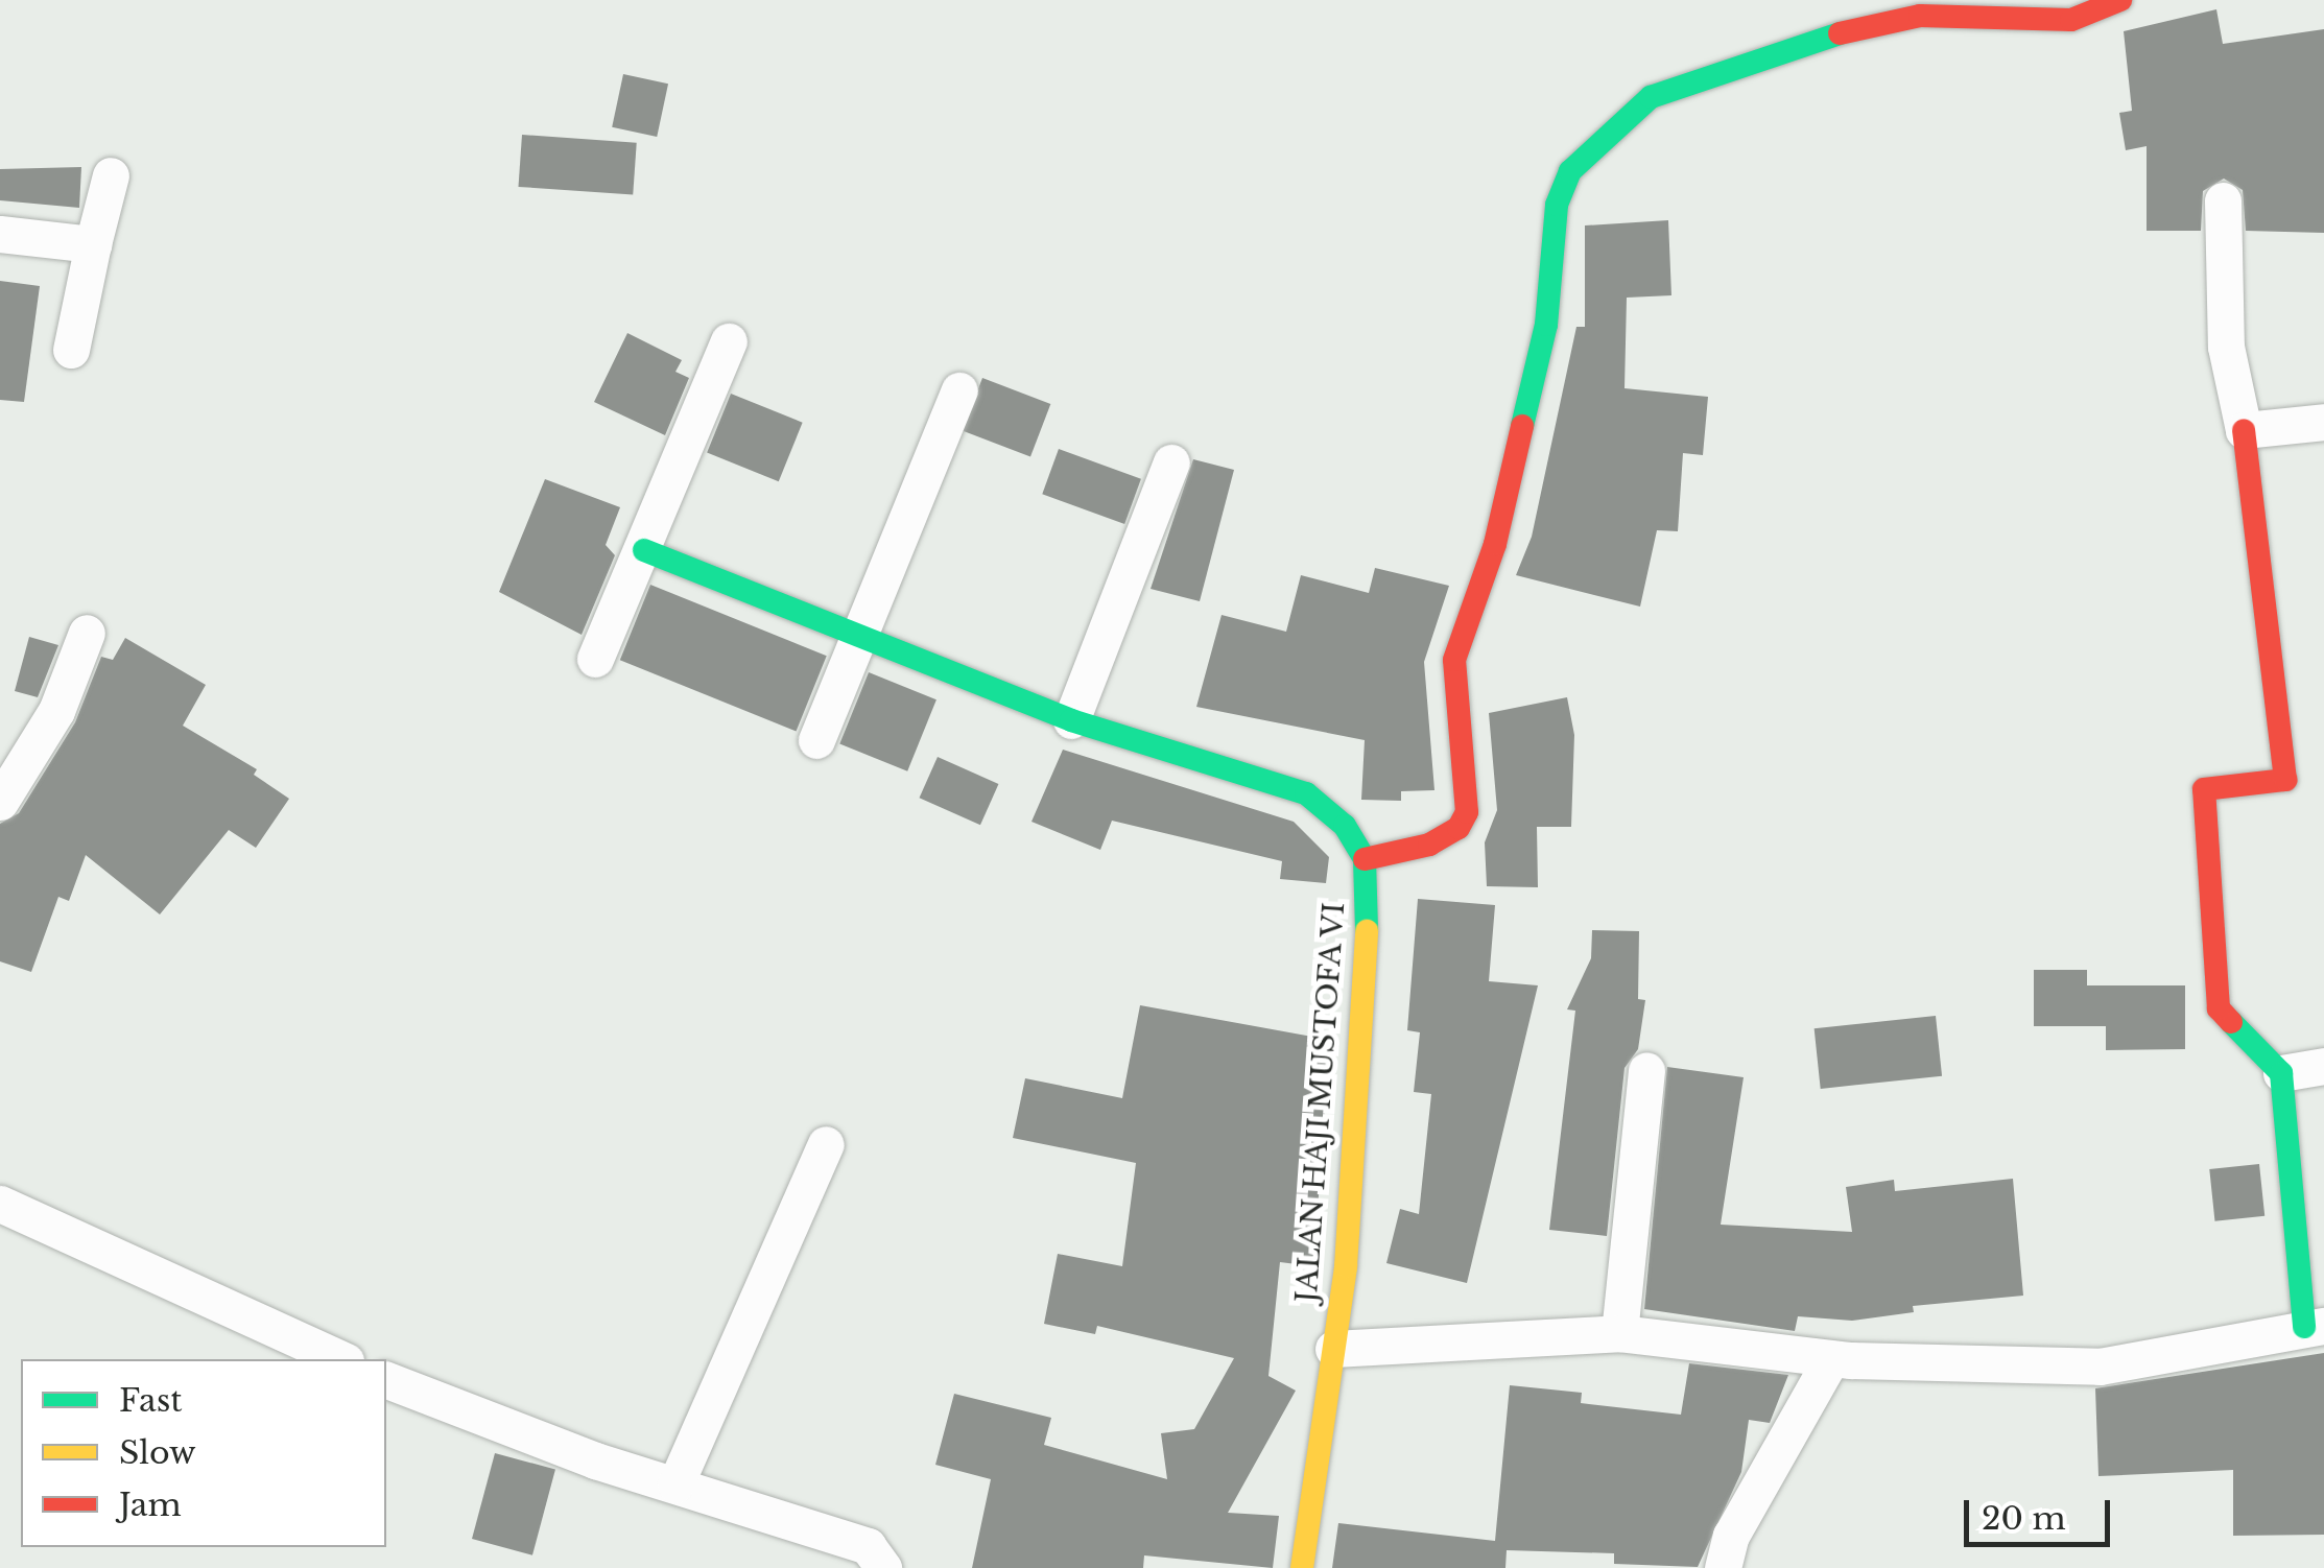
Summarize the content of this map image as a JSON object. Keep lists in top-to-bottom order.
{
  "streets": {
    "street": ["JALAN HAJI MUSTOFA VI"]
  },
  "legend": ["Fast", "Slow", "Jam"],
  "scale_bar": "20 m"
}
